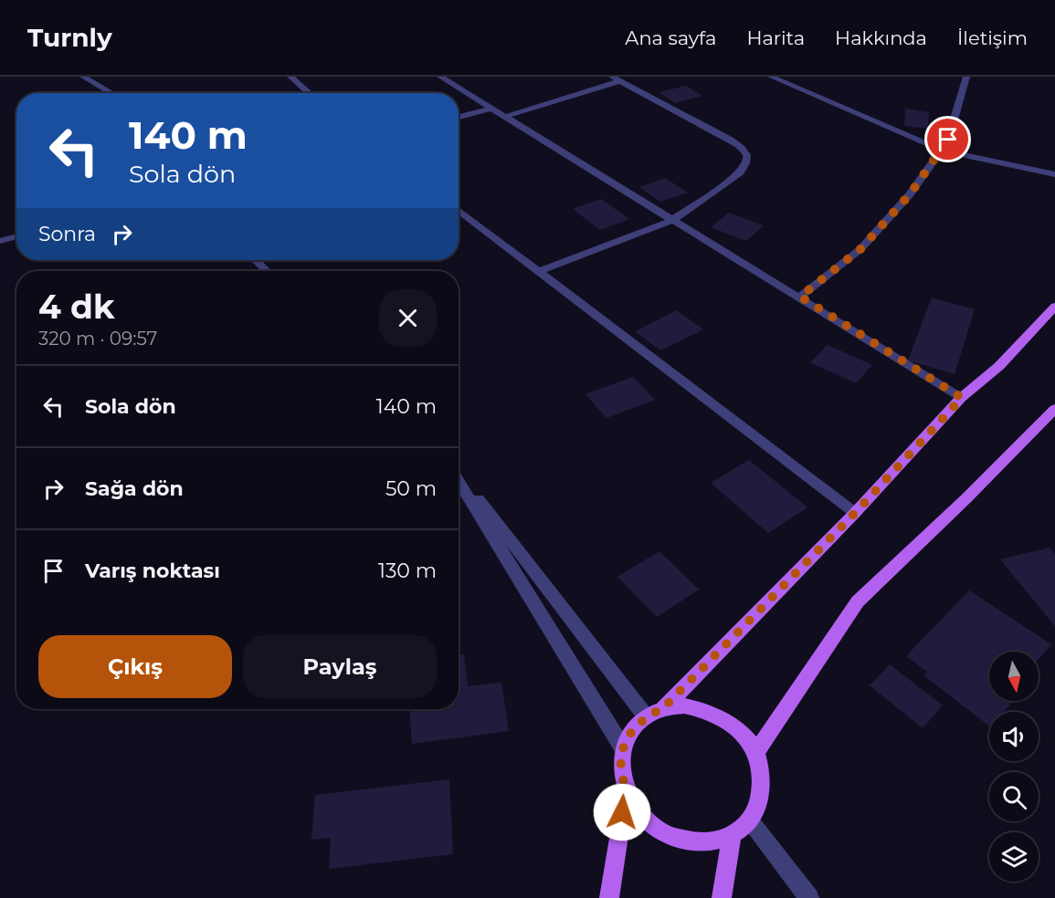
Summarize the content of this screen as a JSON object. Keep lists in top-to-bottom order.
{
  "north": "bottom",
  "page": {
    "header": "Turnly",
    "nav": [
      "Ana sayfa",
      "Harita",
      "Hakkında",
      "İletişim"
    ],
    "turn": ["140 m", "Sola dön"],
    "then": "Sonra",
    "heading": ["4 dk", "320 m · 09:57"],
    "list": [
      {
        "name": "Sola dön",
        "value": "140 m"
      },
      {
        "name": "Sağa dön",
        "value": "50 m"
      },
      {
        "name": "Varış noktası",
        "value": "130 m"
      }
    ],
    "buttons": ["Çıkış", "Paylaş"]
  }
}
